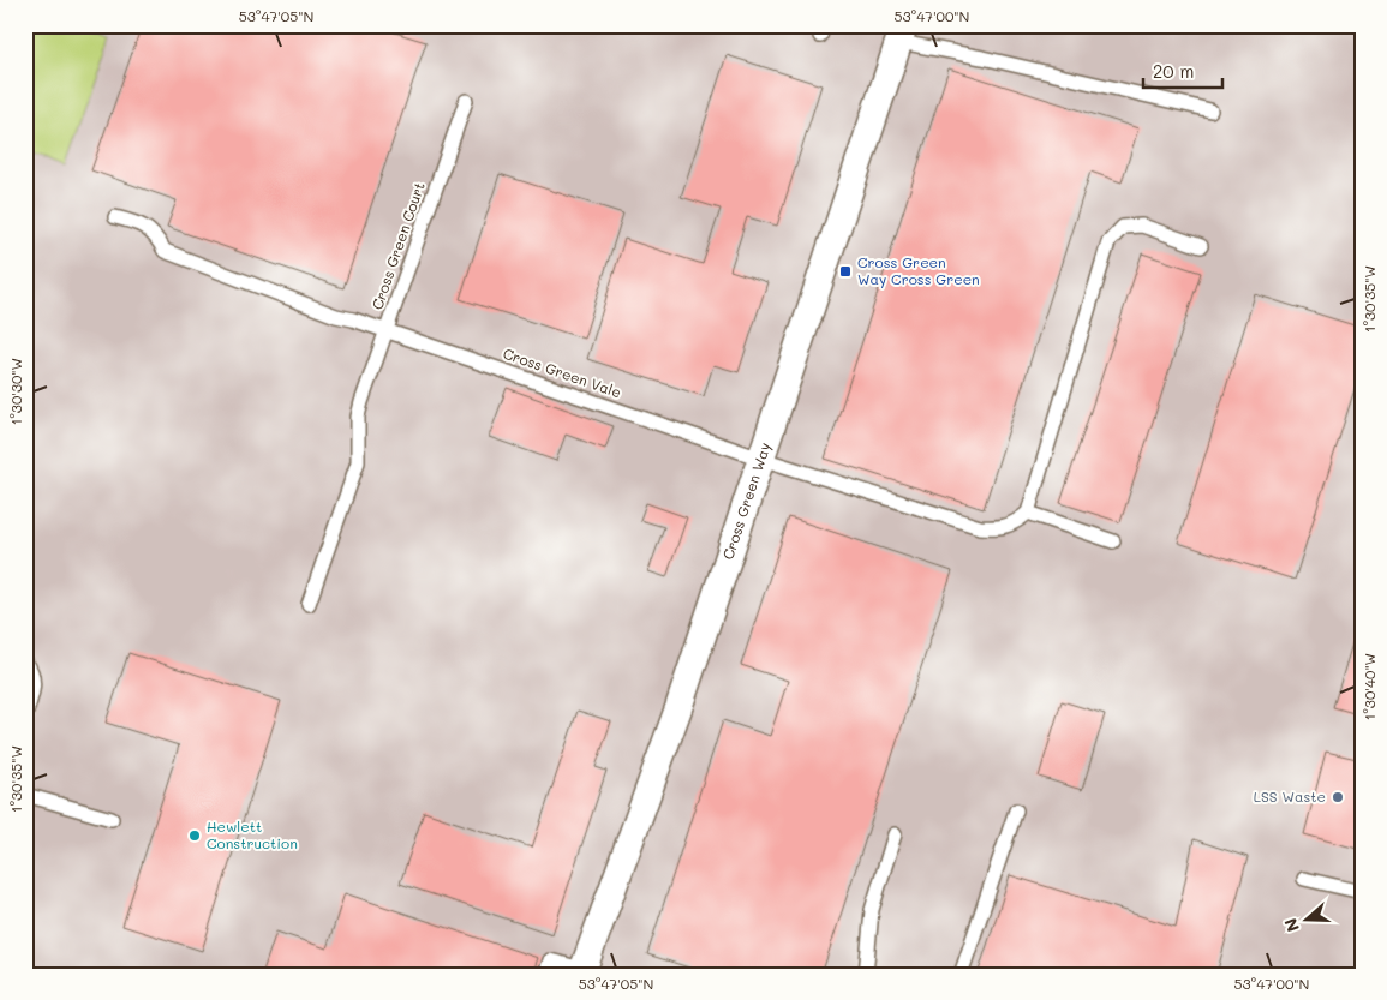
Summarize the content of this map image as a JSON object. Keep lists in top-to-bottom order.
{
  "streets": {
    "street": ["Cross Green Way"],
    "lane": ["Cross Green Court", "Cross Green Vale"]
  },
  "crossings": [
    ["Cross Green Court", "Cross Green Vale"],
    ["Cross Green Vale", "Cross Green Way"]
  ],
  "places": {
    "transit": ["Cross Green Way Cross Green"],
    "other": ["LSS Waste", "Hewlett Construction"]
  },
  "scale_bar": "20 m",
  "north": "left",
  "coordinates": [
    "53°47'05\"N",
    "53°47'00\"N",
    "1°30'35\"W",
    "1°30'30\"W",
    "1°30'40\"W"
  ]
}
